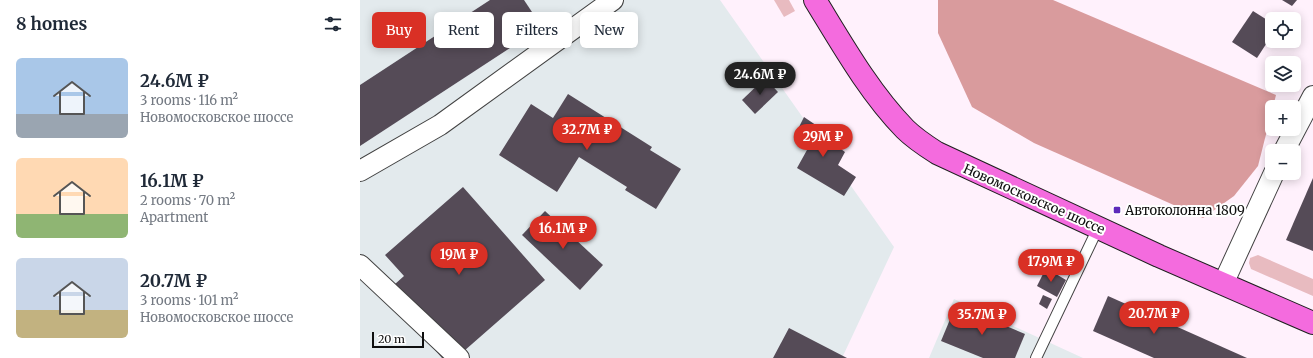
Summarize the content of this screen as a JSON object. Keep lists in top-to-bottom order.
{
  "streets": {
    "main road": ["Новомосковское шоссе"]
  },
  "places": {
    "transit": ["Автоколонна 1809"]
  },
  "scale_bar": "20 m",
  "page": {
    "heading": "8 homes",
    "map_buttons": ["+", "−"],
    "chip": [
      "Buy",
      "Rent",
      "Filters",
      "New"
    ],
    "list": [
      {
        "name": "24.6M ₽",
        "note": "3 rooms · 116 m² · Новомосковское шоссе"
      },
      {
        "name": "16.1M ₽",
        "note": "2 rooms · 70 m² · Apartment"
      },
      {
        "name": "20.7M ₽",
        "note": "3 rooms · 101 m² · Новомосковское шоссе"
      }
    ],
    "price": [
      "24.6M ₽",
      "32.7M ₽",
      "29M ₽",
      "16.1M ₽",
      "19M ₽",
      "17.9M ₽",
      "20.7M ₽",
      "35.7M ₽"
    ],
    "scale": "20 m"
  }
}
